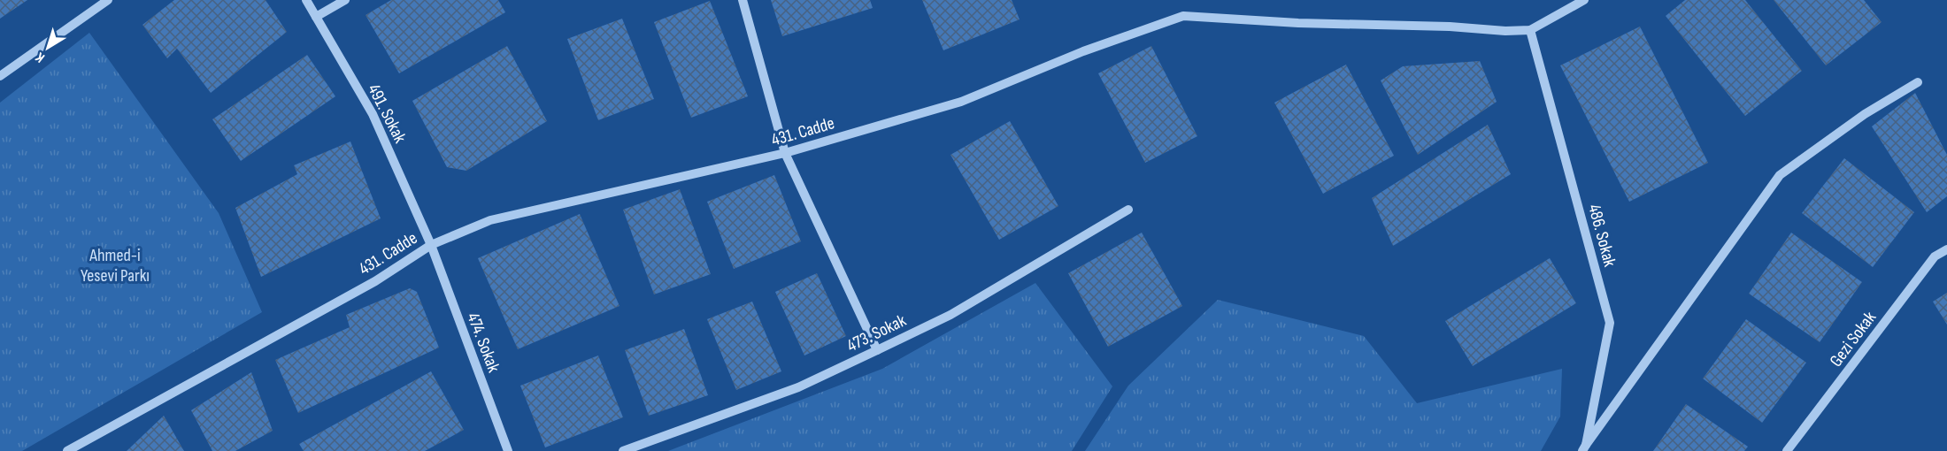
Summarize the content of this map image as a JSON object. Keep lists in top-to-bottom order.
{
  "streets": {
    "street": [
      "491. Sokak",
      "431. Cadde",
      "486. Sokak",
      "473. Sokak",
      "Gezi Sokak",
      "474. Sokak"
    ]
  },
  "crossings": [
    ["491. Sokak", "431. Cadde"],
    ["491. Sokak", "474. Sokak"],
    ["431. Cadde", "486. Sokak"],
    ["431. Cadde", "474. Sokak"]
  ],
  "parks": ["Ahmed-i Yesevi Parkı"],
  "north": "bottom left"
}
